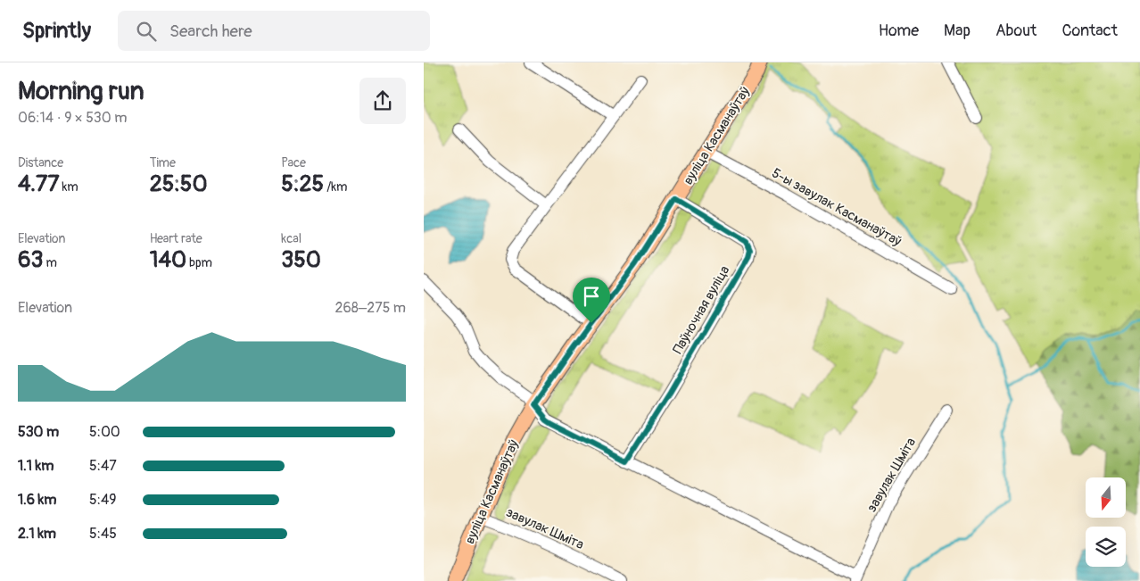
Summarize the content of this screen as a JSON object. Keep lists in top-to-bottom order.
{
  "streets": {
    "main road": ["вуліца Касманаўтаў"],
    "street": ["5-ы завулак Касманаўтаў", "Паўночная вуліца", "завулак Шміта"]
  },
  "crossings": [
    ["вуліца Касманаўтаў", "5-ы завулак Касманаўтаў"],
    ["вуліца Касманаўтаў", "Паўночная вуліца"],
    ["вуліца Касманаўтаў", "завулак Шміта"]
  ],
  "north": "bottom",
  "page": {
    "header": "Sprintly",
    "search": "Search here",
    "nav": [
      "Home",
      "Map",
      "About",
      "Contact"
    ],
    "heading": ["Morning run", "06:14 · 9 × 530 m"],
    "stats": [
      ["Distance", "4.77 km"],
      ["Time", "25:50"],
      ["Pace", "5:25 /km"],
      ["Elevation", "63 m"],
      ["Heart rate", "140 bpm"],
      ["kcal", "350"]
    ],
    "chart": ["Elevation", "268–275 m"],
    "list": [
      {
        "name": "530 m",
        "note": "5:00"
      },
      {
        "name": "1.1 km",
        "note": "5:47"
      },
      {
        "name": "1.6 km",
        "note": "5:49"
      },
      {
        "name": "2.1 km",
        "note": "5:45"
      }
    ]
  }
}
